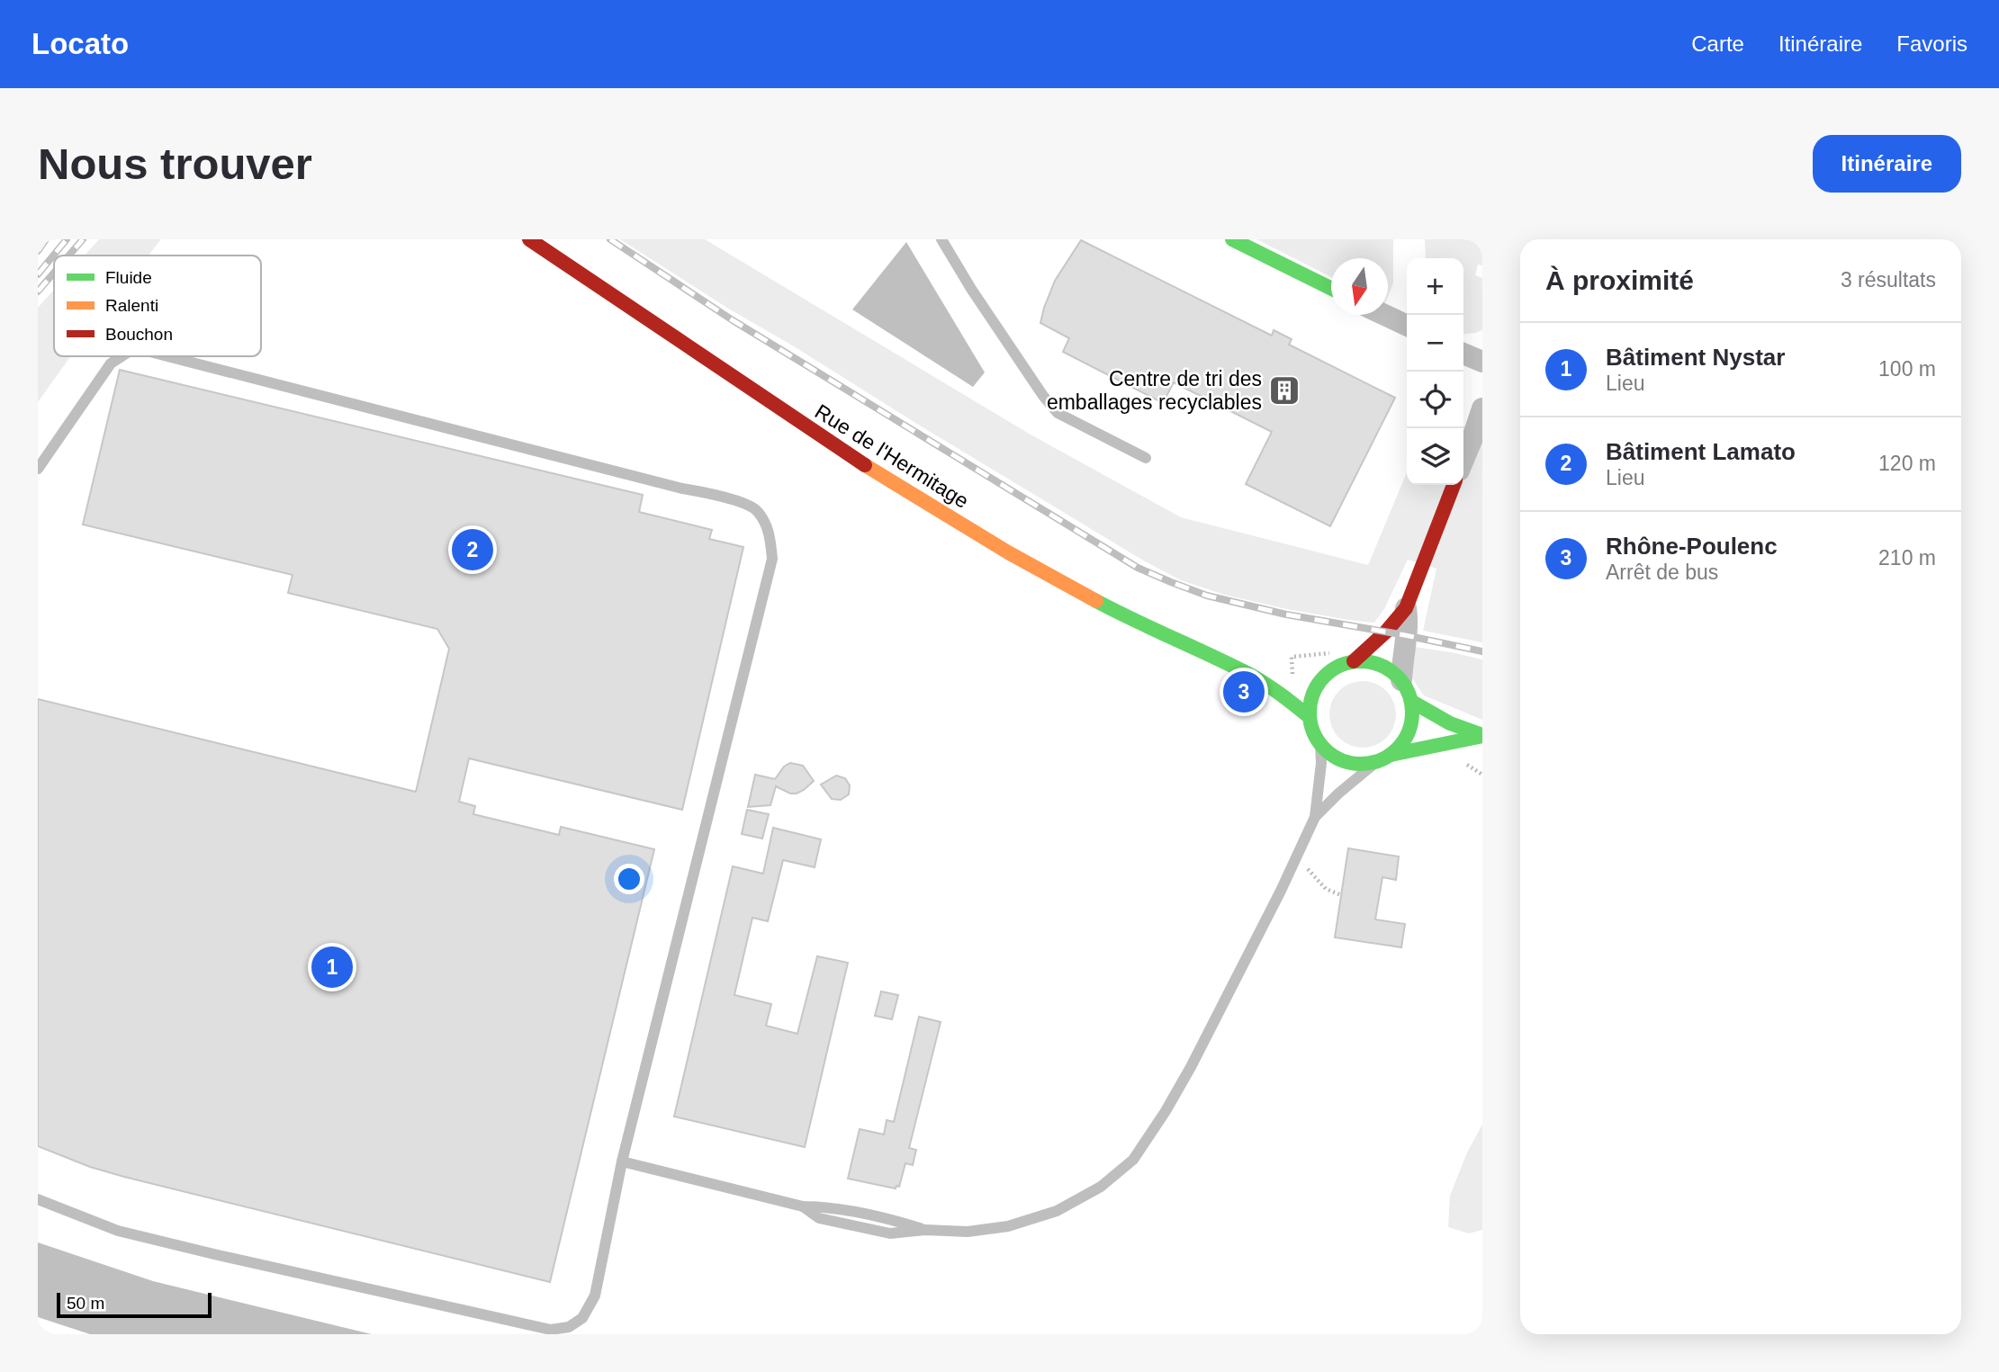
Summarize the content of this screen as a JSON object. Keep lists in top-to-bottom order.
{
  "streets": {
    "street": ["Rue de l'Hermitage"]
  },
  "places": {
    "building": ["Centre de tri des emballages recyclables"]
  },
  "legend": ["Fluide", "Ralenti", "Bouchon"],
  "scale_bar": "50 m",
  "north": "bottom",
  "page": {
    "header": "Locato",
    "nav": ["Carte", "Itinéraire", "Favoris"],
    "buttons": "Itinéraire",
    "title": "Nous trouver",
    "heading": ["À proximité", "3 résultats"],
    "map_buttons": ["+", "−"],
    "list": [
      {
        "mark": "1",
        "name": "Bâtiment Nystar",
        "note": "Lieu",
        "value": "100 m"
      },
      {
        "mark": "2",
        "name": "Bâtiment Lamato",
        "note": "Lieu",
        "value": "120 m"
      },
      {
        "mark": "3",
        "name": "Rhône-Poulenc",
        "note": "Arrêt de bus",
        "value": "210 m"
      }
    ],
    "pins": ["2", "3", "1"],
    "scale": "50 m"
  }
}
